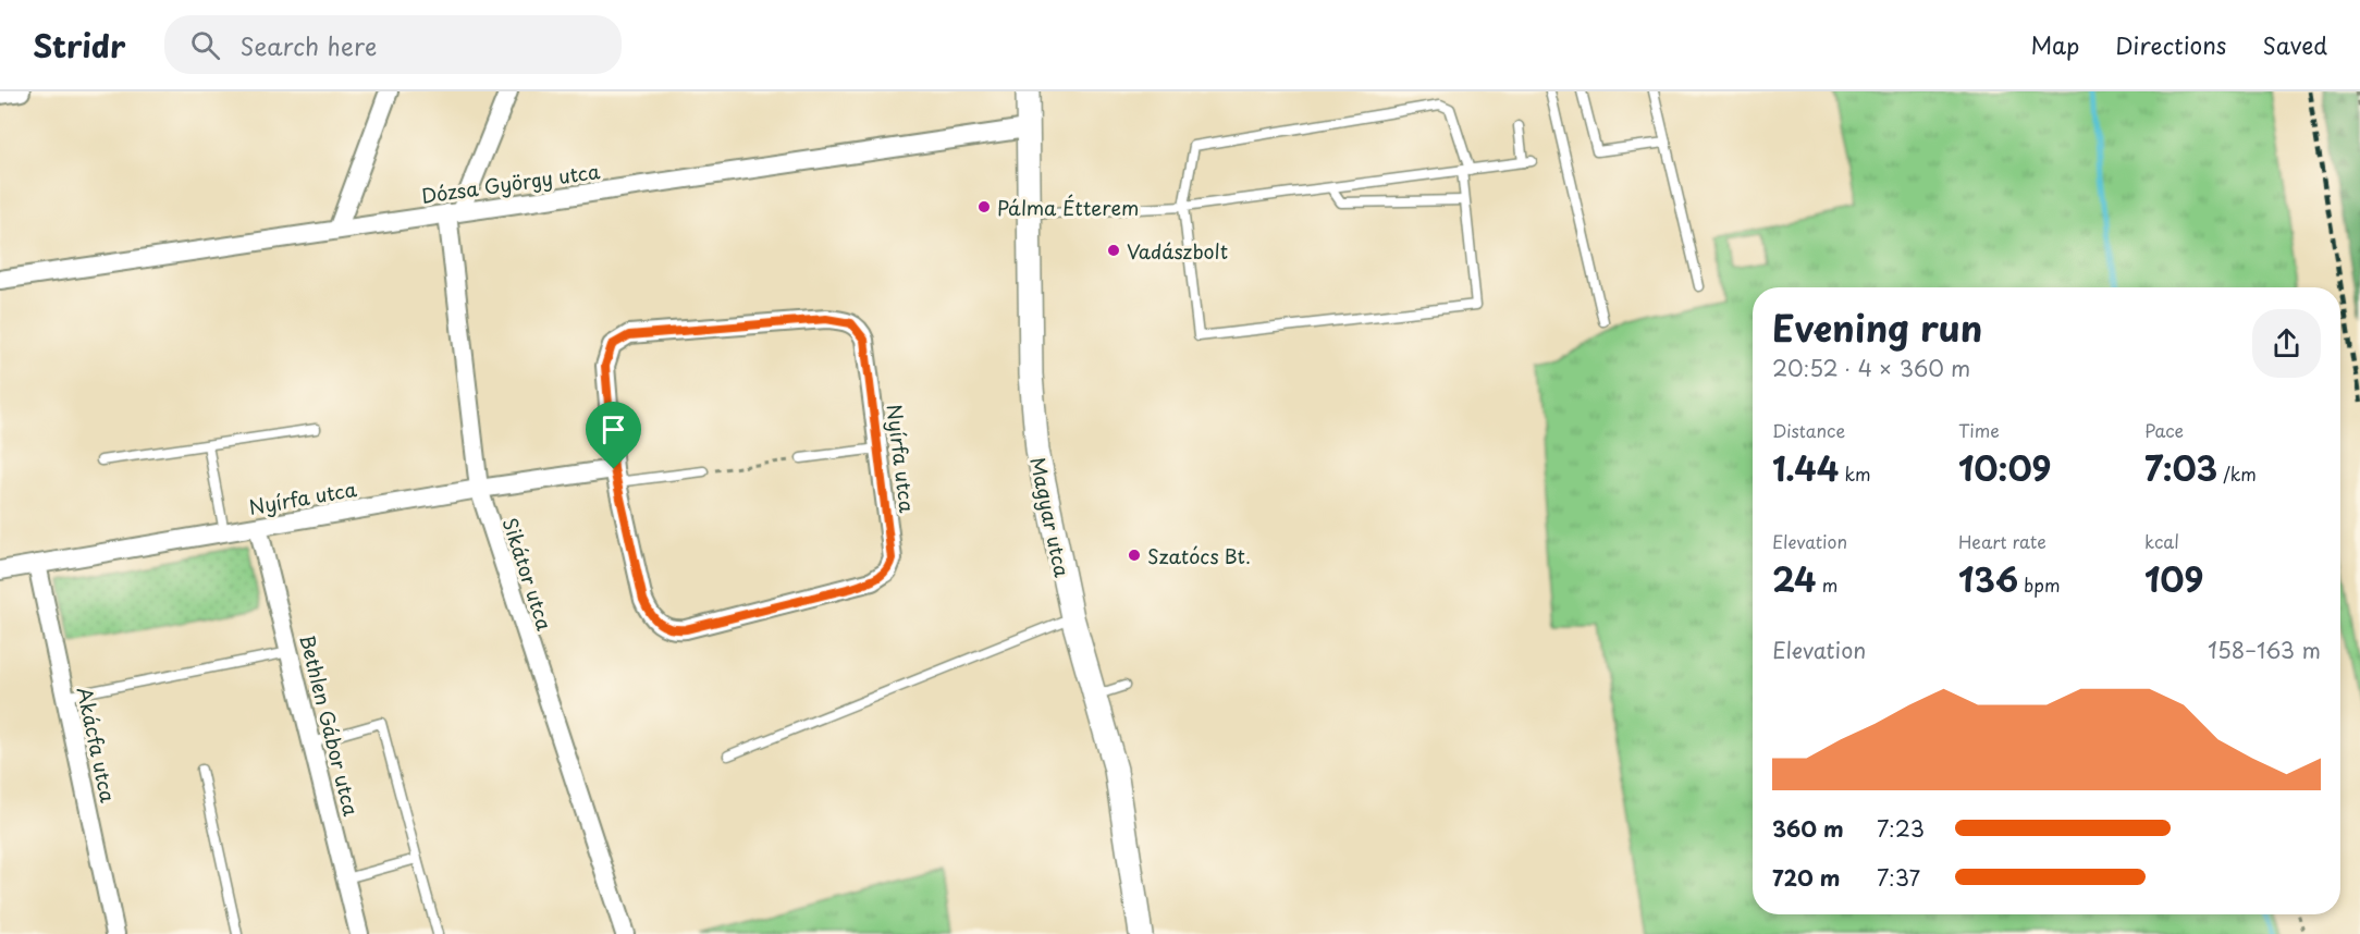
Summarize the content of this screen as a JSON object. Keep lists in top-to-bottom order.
{
  "streets": {
    "street": [
      "Dózsa György utca",
      "Nyírfa utca",
      "Magyar utca",
      "Sikátor utca",
      "Bethlen Gábor utca",
      "Akácfa utca"
    ]
  },
  "crossings": [
    ["Dózsa György utca", "Magyar utca"],
    ["Dózsa György utca", "Sikátor utca"],
    ["Nyírfa utca", "Sikátor utca"],
    ["Nyírfa utca", "Bethlen Gábor utca"],
    ["Nyírfa utca", "Akácfa utca"]
  ],
  "places": ["Pálma Étterem", "Vadászbolt", "Szatócs Bt."],
  "page": {
    "header": "Stridr",
    "search": "Search here",
    "nav": ["Map", "Directions", "Saved"],
    "heading": ["Evening run", "20:52 · 4 × 360 m"],
    "stats": [
      ["Distance", "1.44 km"],
      ["Time", "10:09"],
      ["Pace", "7:03 /km"],
      ["Elevation", "24 m"],
      ["Heart rate", "136 bpm"],
      ["kcal", "109"]
    ],
    "chart": ["Elevation", "158–163 m"],
    "list": [
      {
        "name": "360 m",
        "note": "7:23"
      },
      {
        "name": "720 m",
        "note": "7:37"
      }
    ]
  }
}
